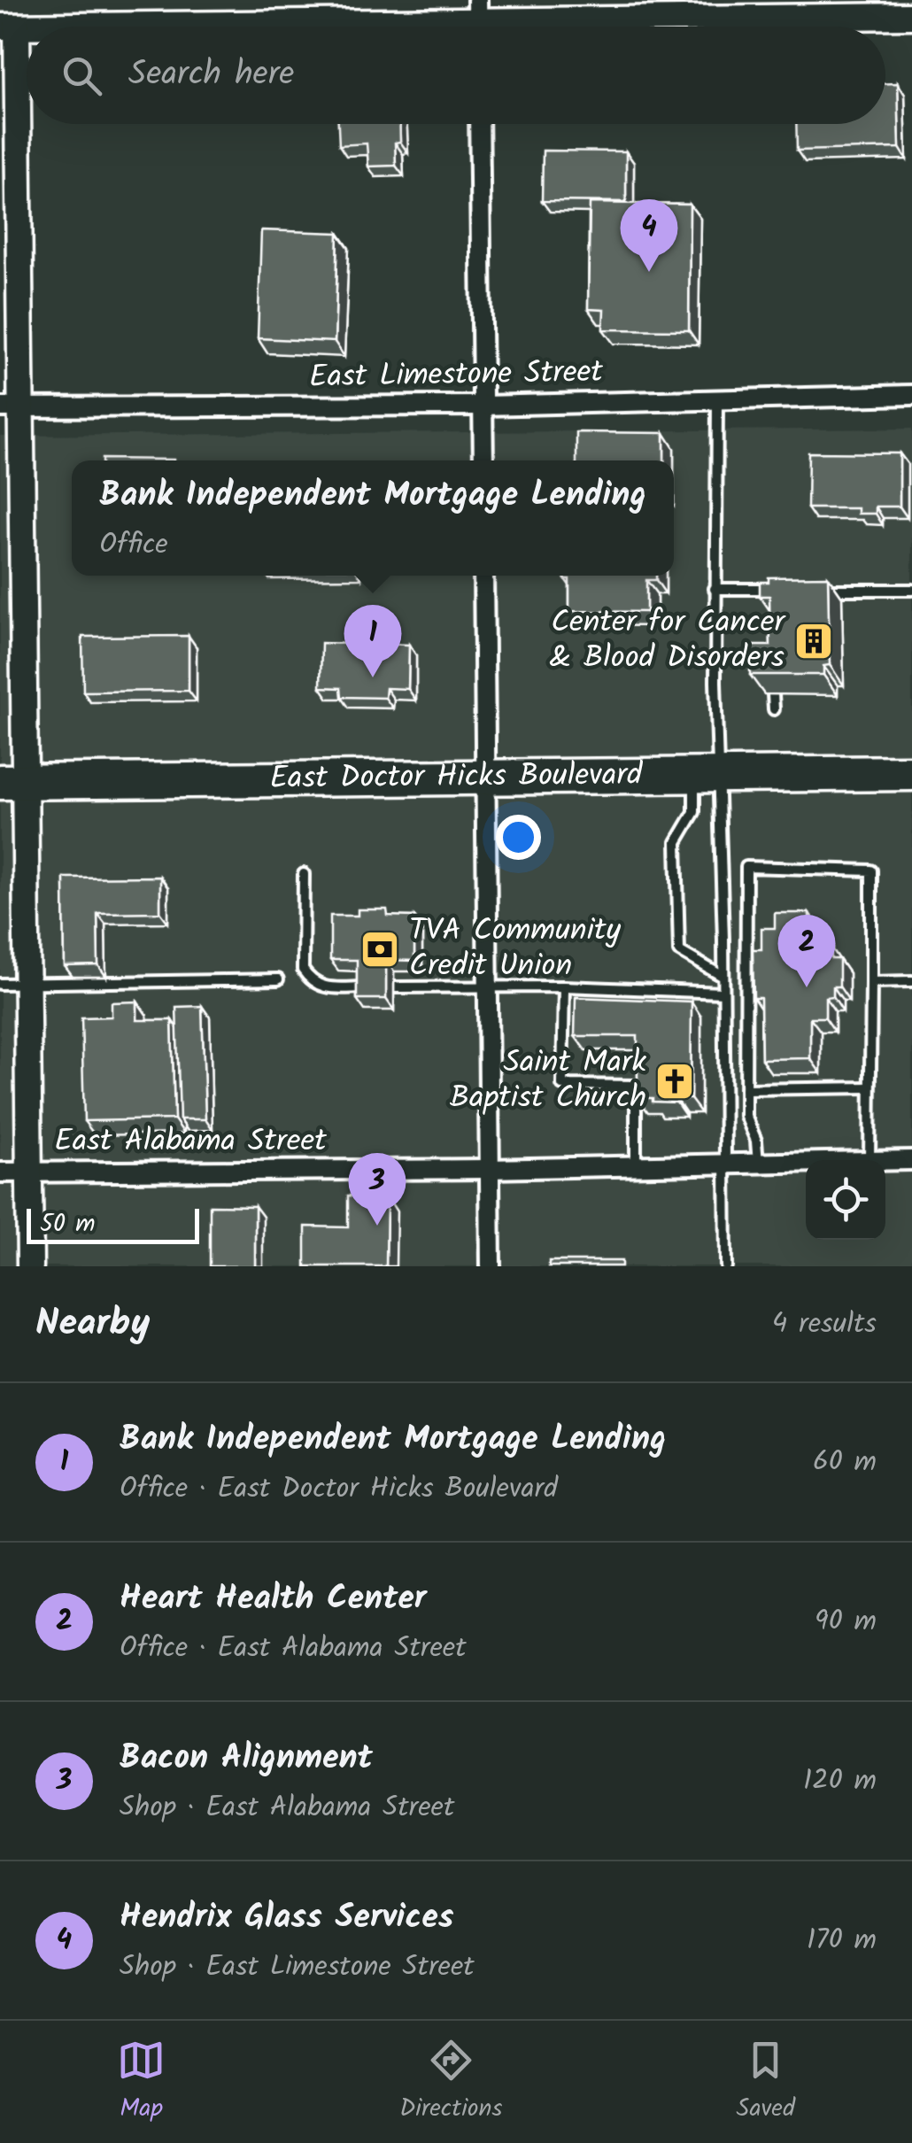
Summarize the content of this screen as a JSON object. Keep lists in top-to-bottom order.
{
  "streets": {
    "highway": ["East Doctor Hicks Boulevard"],
    "street": ["East Limestone Street", "East Alabama Street"]
  },
  "places": {
    "building": ["Center for Cancer & Blood Disorders"],
    "bank": ["TVA Community Credit Union"],
    "church": ["Saint Mark Baptist Church"]
  },
  "scale_bar": "50 m",
  "page": {
    "search": "Search here",
    "pins": [
      "4",
      "1",
      "2",
      "3"
    ],
    "popup": ["Bank Independent Mortgage Lending", "Office"],
    "scale": "50 m",
    "heading": ["Nearby", "4 results"],
    "list": [
      {
        "mark": "1",
        "name": "Bank Independent Mortgage Lending",
        "note": "Office · East Doctor Hicks Boulevard",
        "value": "60 m"
      },
      {
        "mark": "2",
        "name": "Heart Health Center",
        "note": "Office · East Alabama Street",
        "value": "90 m"
      },
      {
        "mark": "3",
        "name": "Bacon Alignment",
        "note": "Shop · East Alabama Street",
        "value": "120 m"
      },
      {
        "mark": "4",
        "name": "Hendrix Glass Services",
        "note": "Shop · East Limestone Street",
        "value": "170 m"
      }
    ],
    "nav": ["Map", "Directions", "Saved"]
  }
}
